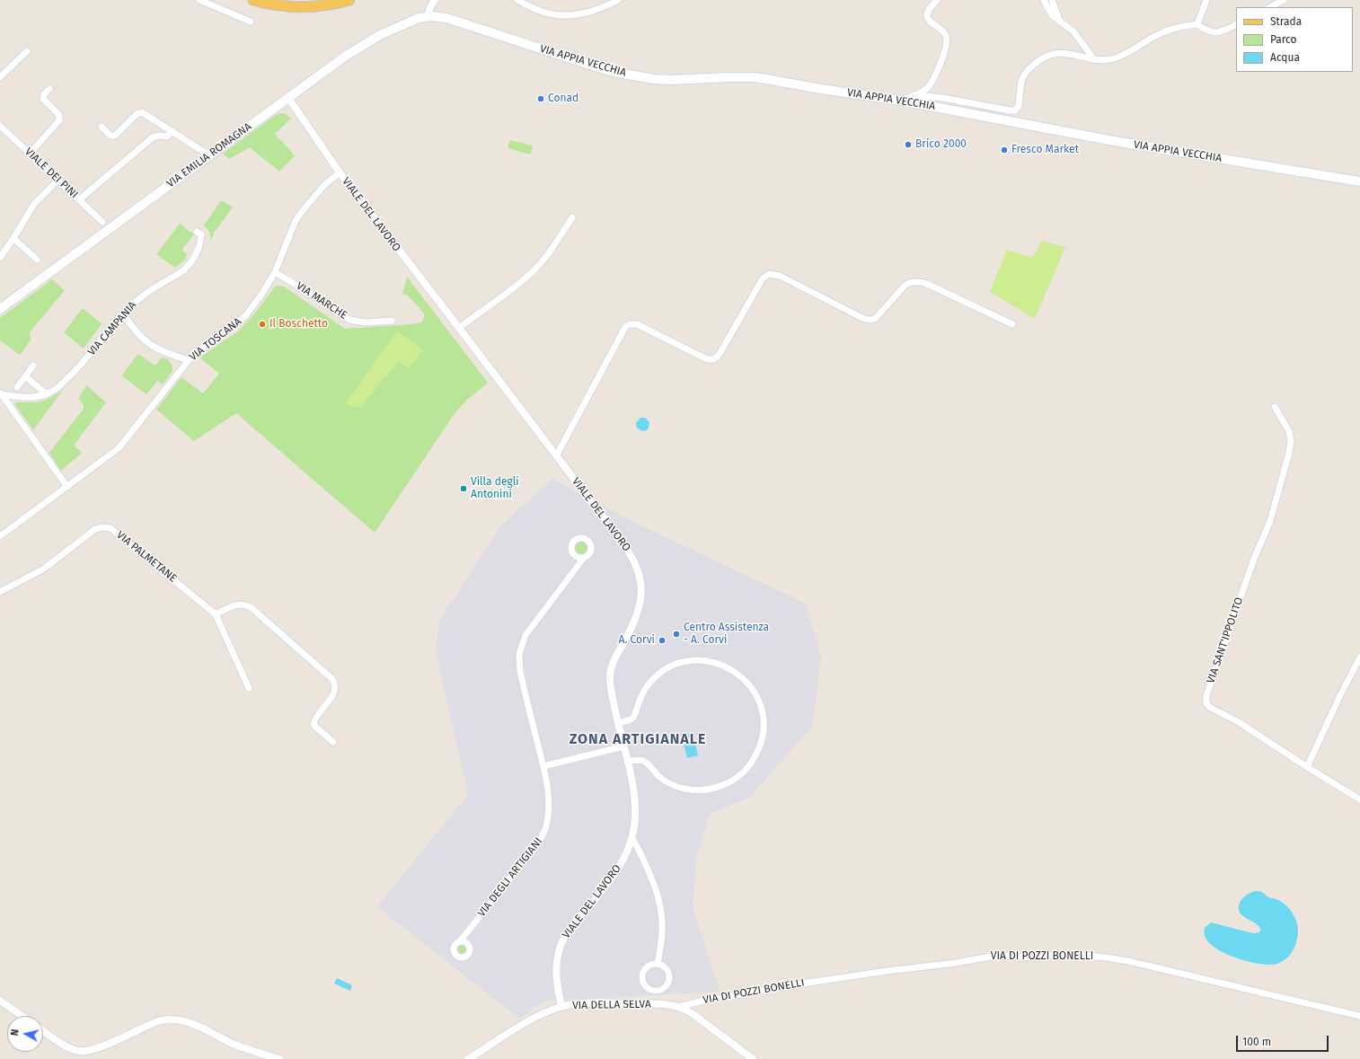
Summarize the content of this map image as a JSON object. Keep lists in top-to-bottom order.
{
  "streets": {
    "main road": ["VIA APPIA VECCHIA", "VIA EMILIA ROMAGNA"],
    "street": [
      "VIALE DEI PINI",
      "VIALE DEL LAVORO",
      "VIA MARCHE",
      "VIA CAMPANIA",
      "VIA TOSCANA",
      "VIA PALMETANE",
      "VIA SANT'IPPOLITO",
      "VIA DEGLI ARTIGIANI",
      "VIA DI POZZI BONELLI",
      "VIA DELLA SELVA"
    ]
  },
  "crossings": [
    ["VIA APPIA VECCHIA", "VIA EMILIA ROMAGNA"],
    ["VIA EMILIA ROMAGNA", "VIALE DEL LAVORO"],
    ["VIALE DEL LAVORO", "VIA TOSCANA"],
    ["VIALE DEL LAVORO", "VIA DELLA SELVA"],
    ["VIA MARCHE", "VIA TOSCANA"],
    ["VIA DI POZZI BONELLI", "VIA DELLA SELVA"]
  ],
  "districts": ["ZONA ARTIGIANALE"],
  "places": [
    "Conad",
    "Brico 2000",
    "Fresco Market",
    "Il Boschetto",
    "Villa degli Antonini",
    "Centro Assistenza - A. Corvi",
    "A. Corvi"
  ],
  "legend": ["Strada", "Parco", "Acqua"],
  "scale_bar": "100 m",
  "north": "left"
}
